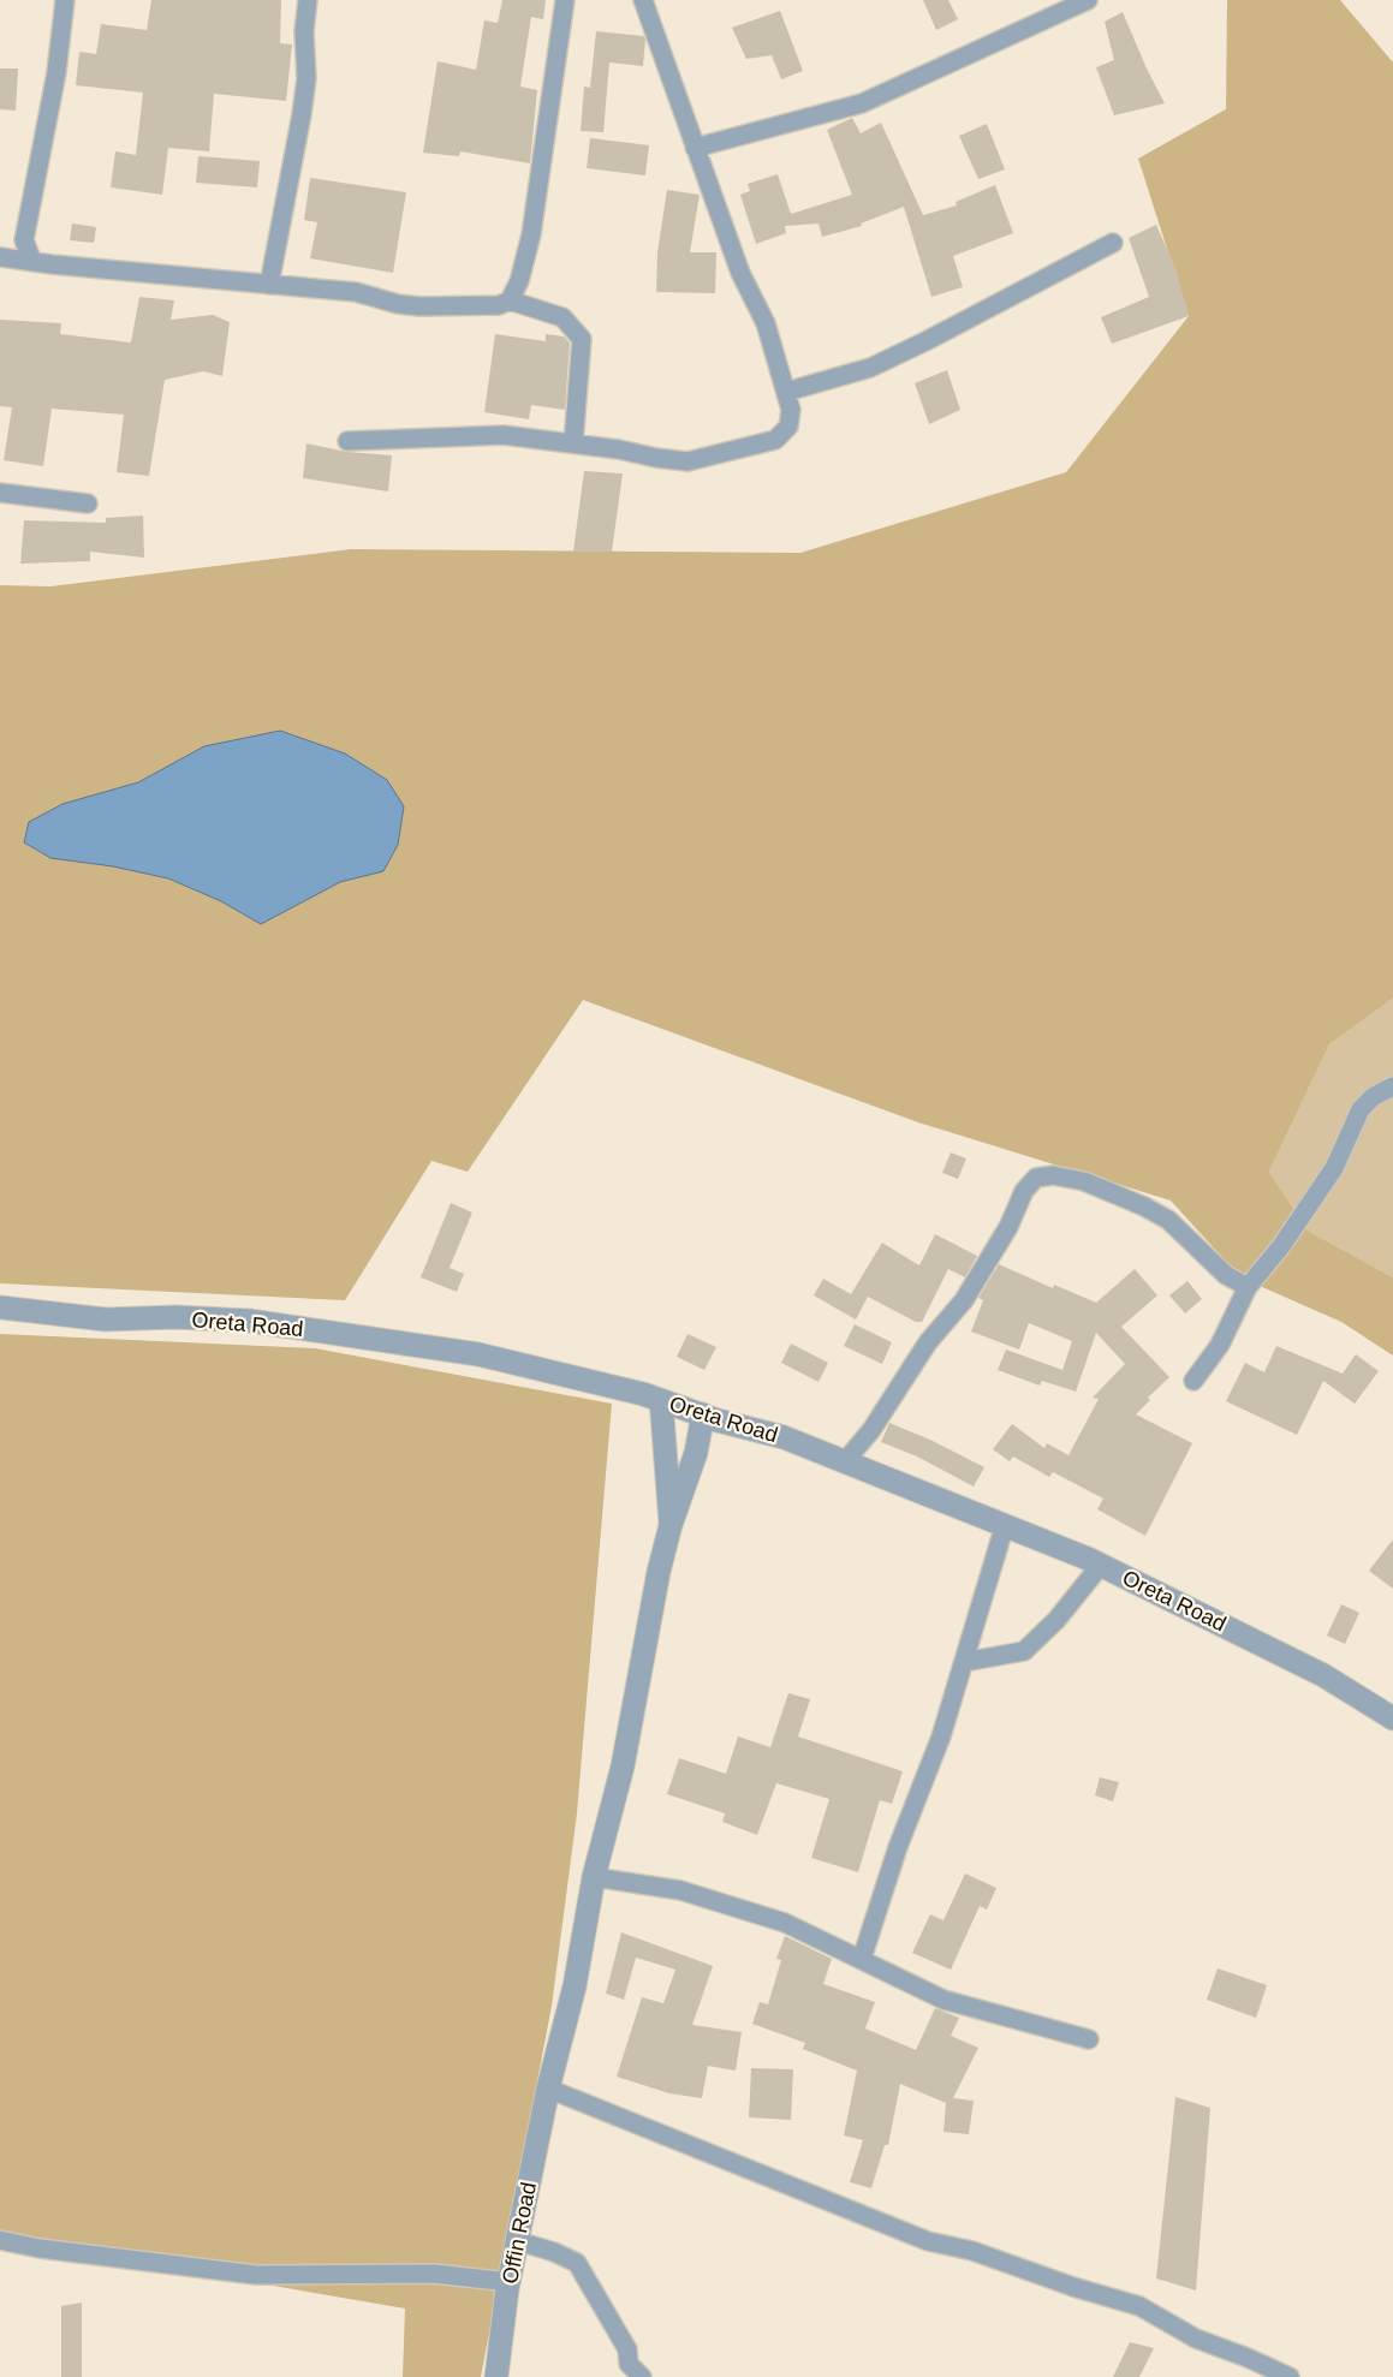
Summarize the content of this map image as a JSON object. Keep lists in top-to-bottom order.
{
  "streets": {
    "street": ["Oreta Road", "Offin Road"]
  }
}
